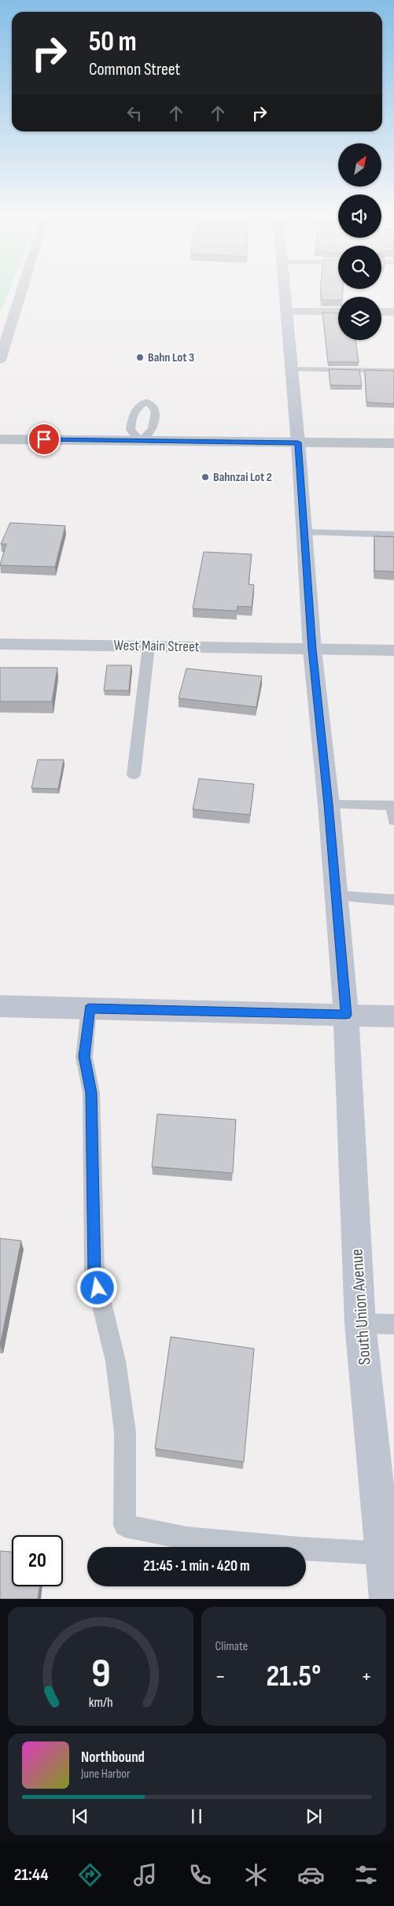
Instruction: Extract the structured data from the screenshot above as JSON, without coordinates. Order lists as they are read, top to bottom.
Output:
{
  "streets": {
    "street": ["West Main Street", "South Union Avenue"]
  },
  "crossings": [
    ["West Main Street", "South Union Avenue"]
  ],
  "places": ["Bahn Lot 3", "Bahnzai Lot 2"],
  "north": "top right",
  "page": {
    "turn": ["50 m", "Common Street"],
    "limit": "20",
    "trip": "21:45 · 1 min · 420 m",
    "tile": "Climate",
    "heat": ["−", "21.5°", "+"],
    "song": ["Northbound", "June Harbor"],
    "tabs": "21:44",
    "gauge": ["9", "km/h"]
  }
}
